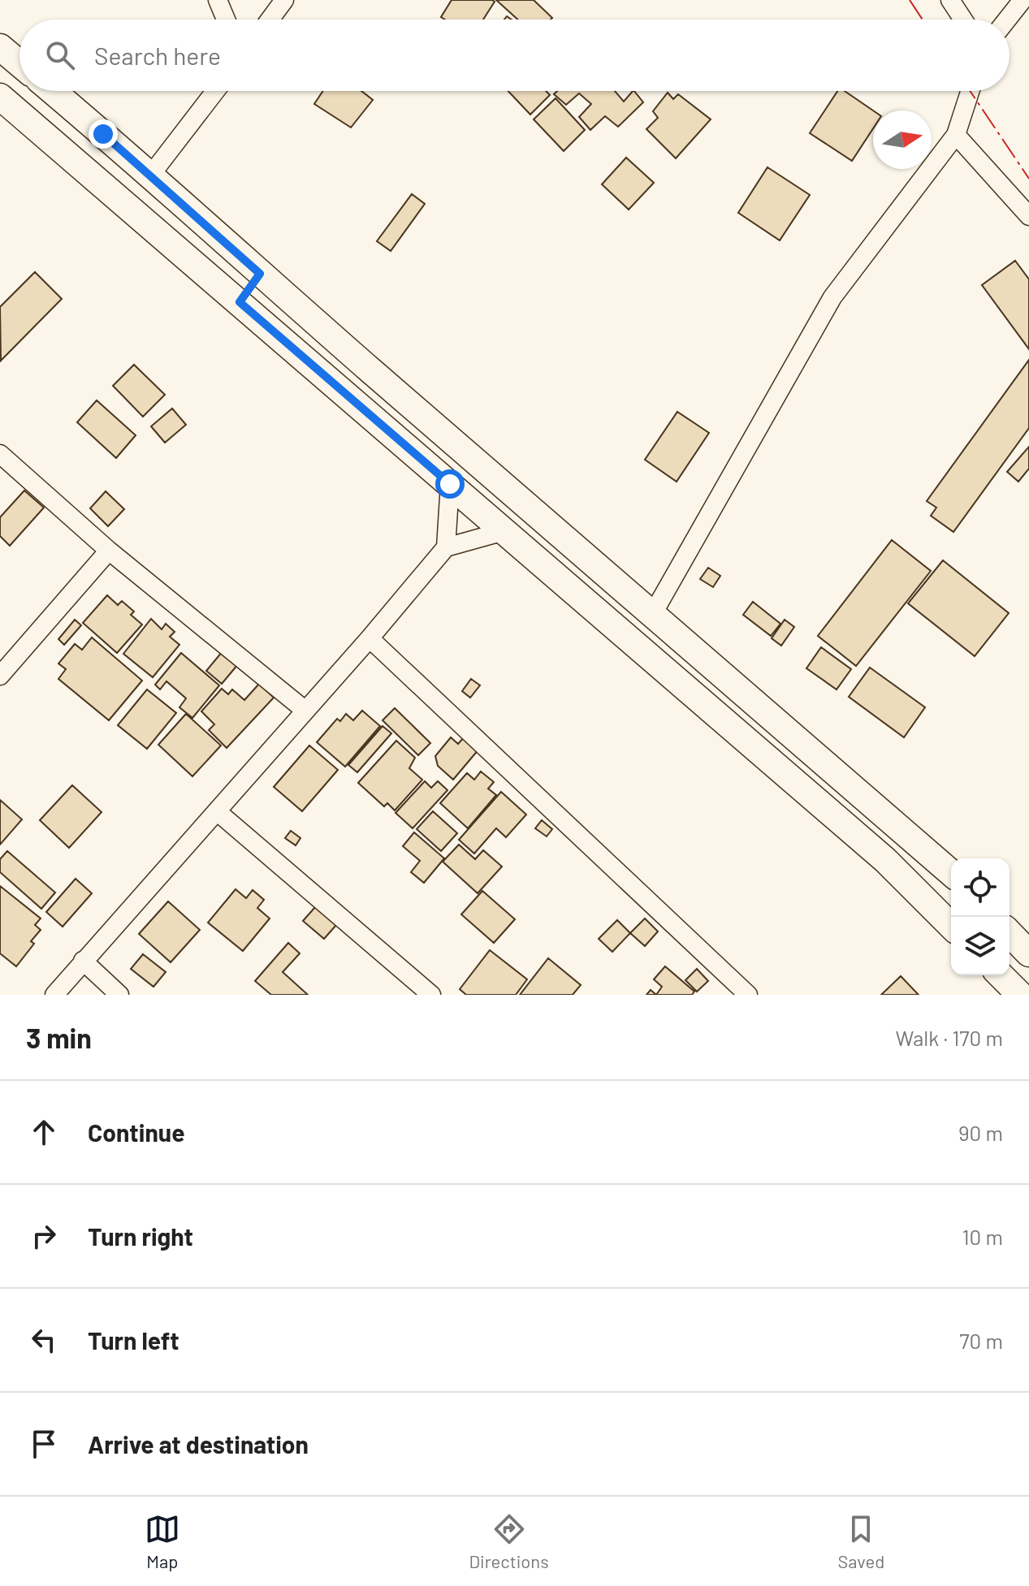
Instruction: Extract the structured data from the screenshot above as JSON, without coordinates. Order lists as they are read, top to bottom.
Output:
{
  "north": "right",
  "page": {
    "search": "Search here",
    "heading": ["3 min", "Walk · 170 m"],
    "list": [
      ["Continue", "90 m"],
      ["Turn right", "10 m"],
      ["Turn left", "70 m"],
      "Arrive at destination"
    ],
    "nav": ["Map", "Directions", "Saved"]
  }
}
